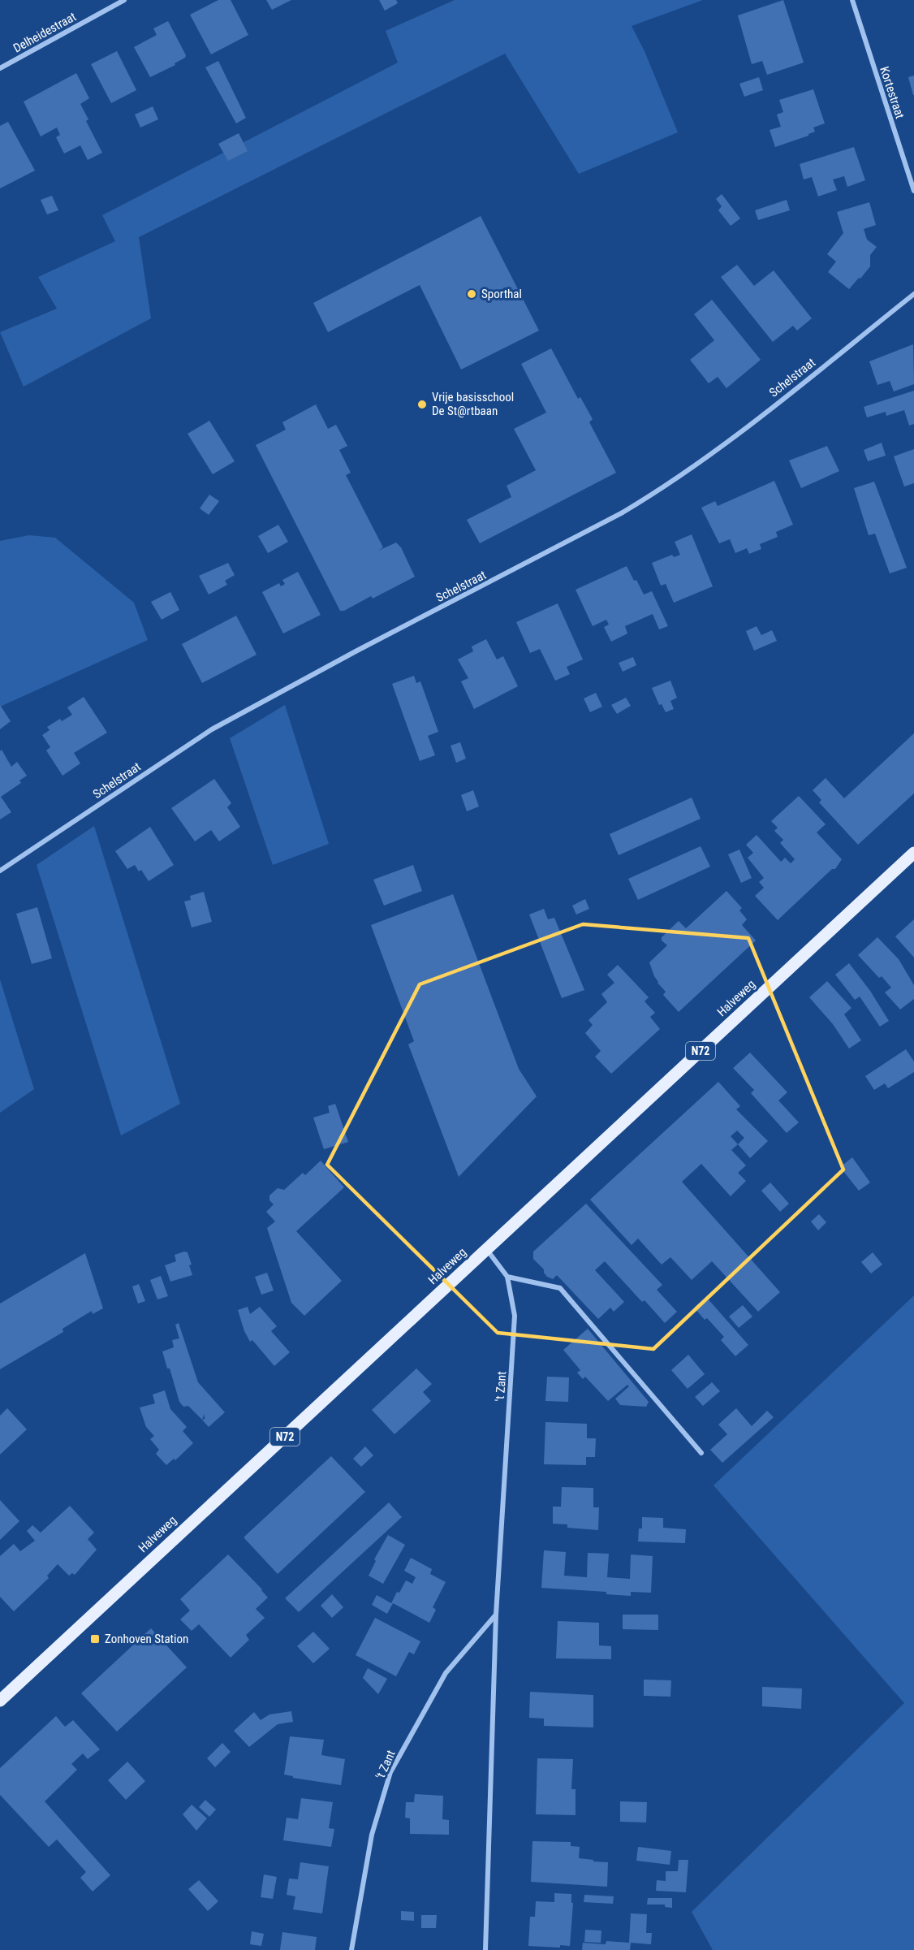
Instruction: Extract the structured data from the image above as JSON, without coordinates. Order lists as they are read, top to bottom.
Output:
{
  "streets": {
    "main road": ["Halveweg", "N72"],
    "street": [
      "Delheidestraat",
      "Kortestraat",
      "Schelstraat",
      "'t Zant"
    ]
  },
  "crossings": [
    ["Halveweg", "'t Zant"]
  ],
  "places": {
    "other": ["Sporthal", "Vrije basisschool De St@rtbaan"],
    "transit": ["Zonhoven Station"]
  }
}
